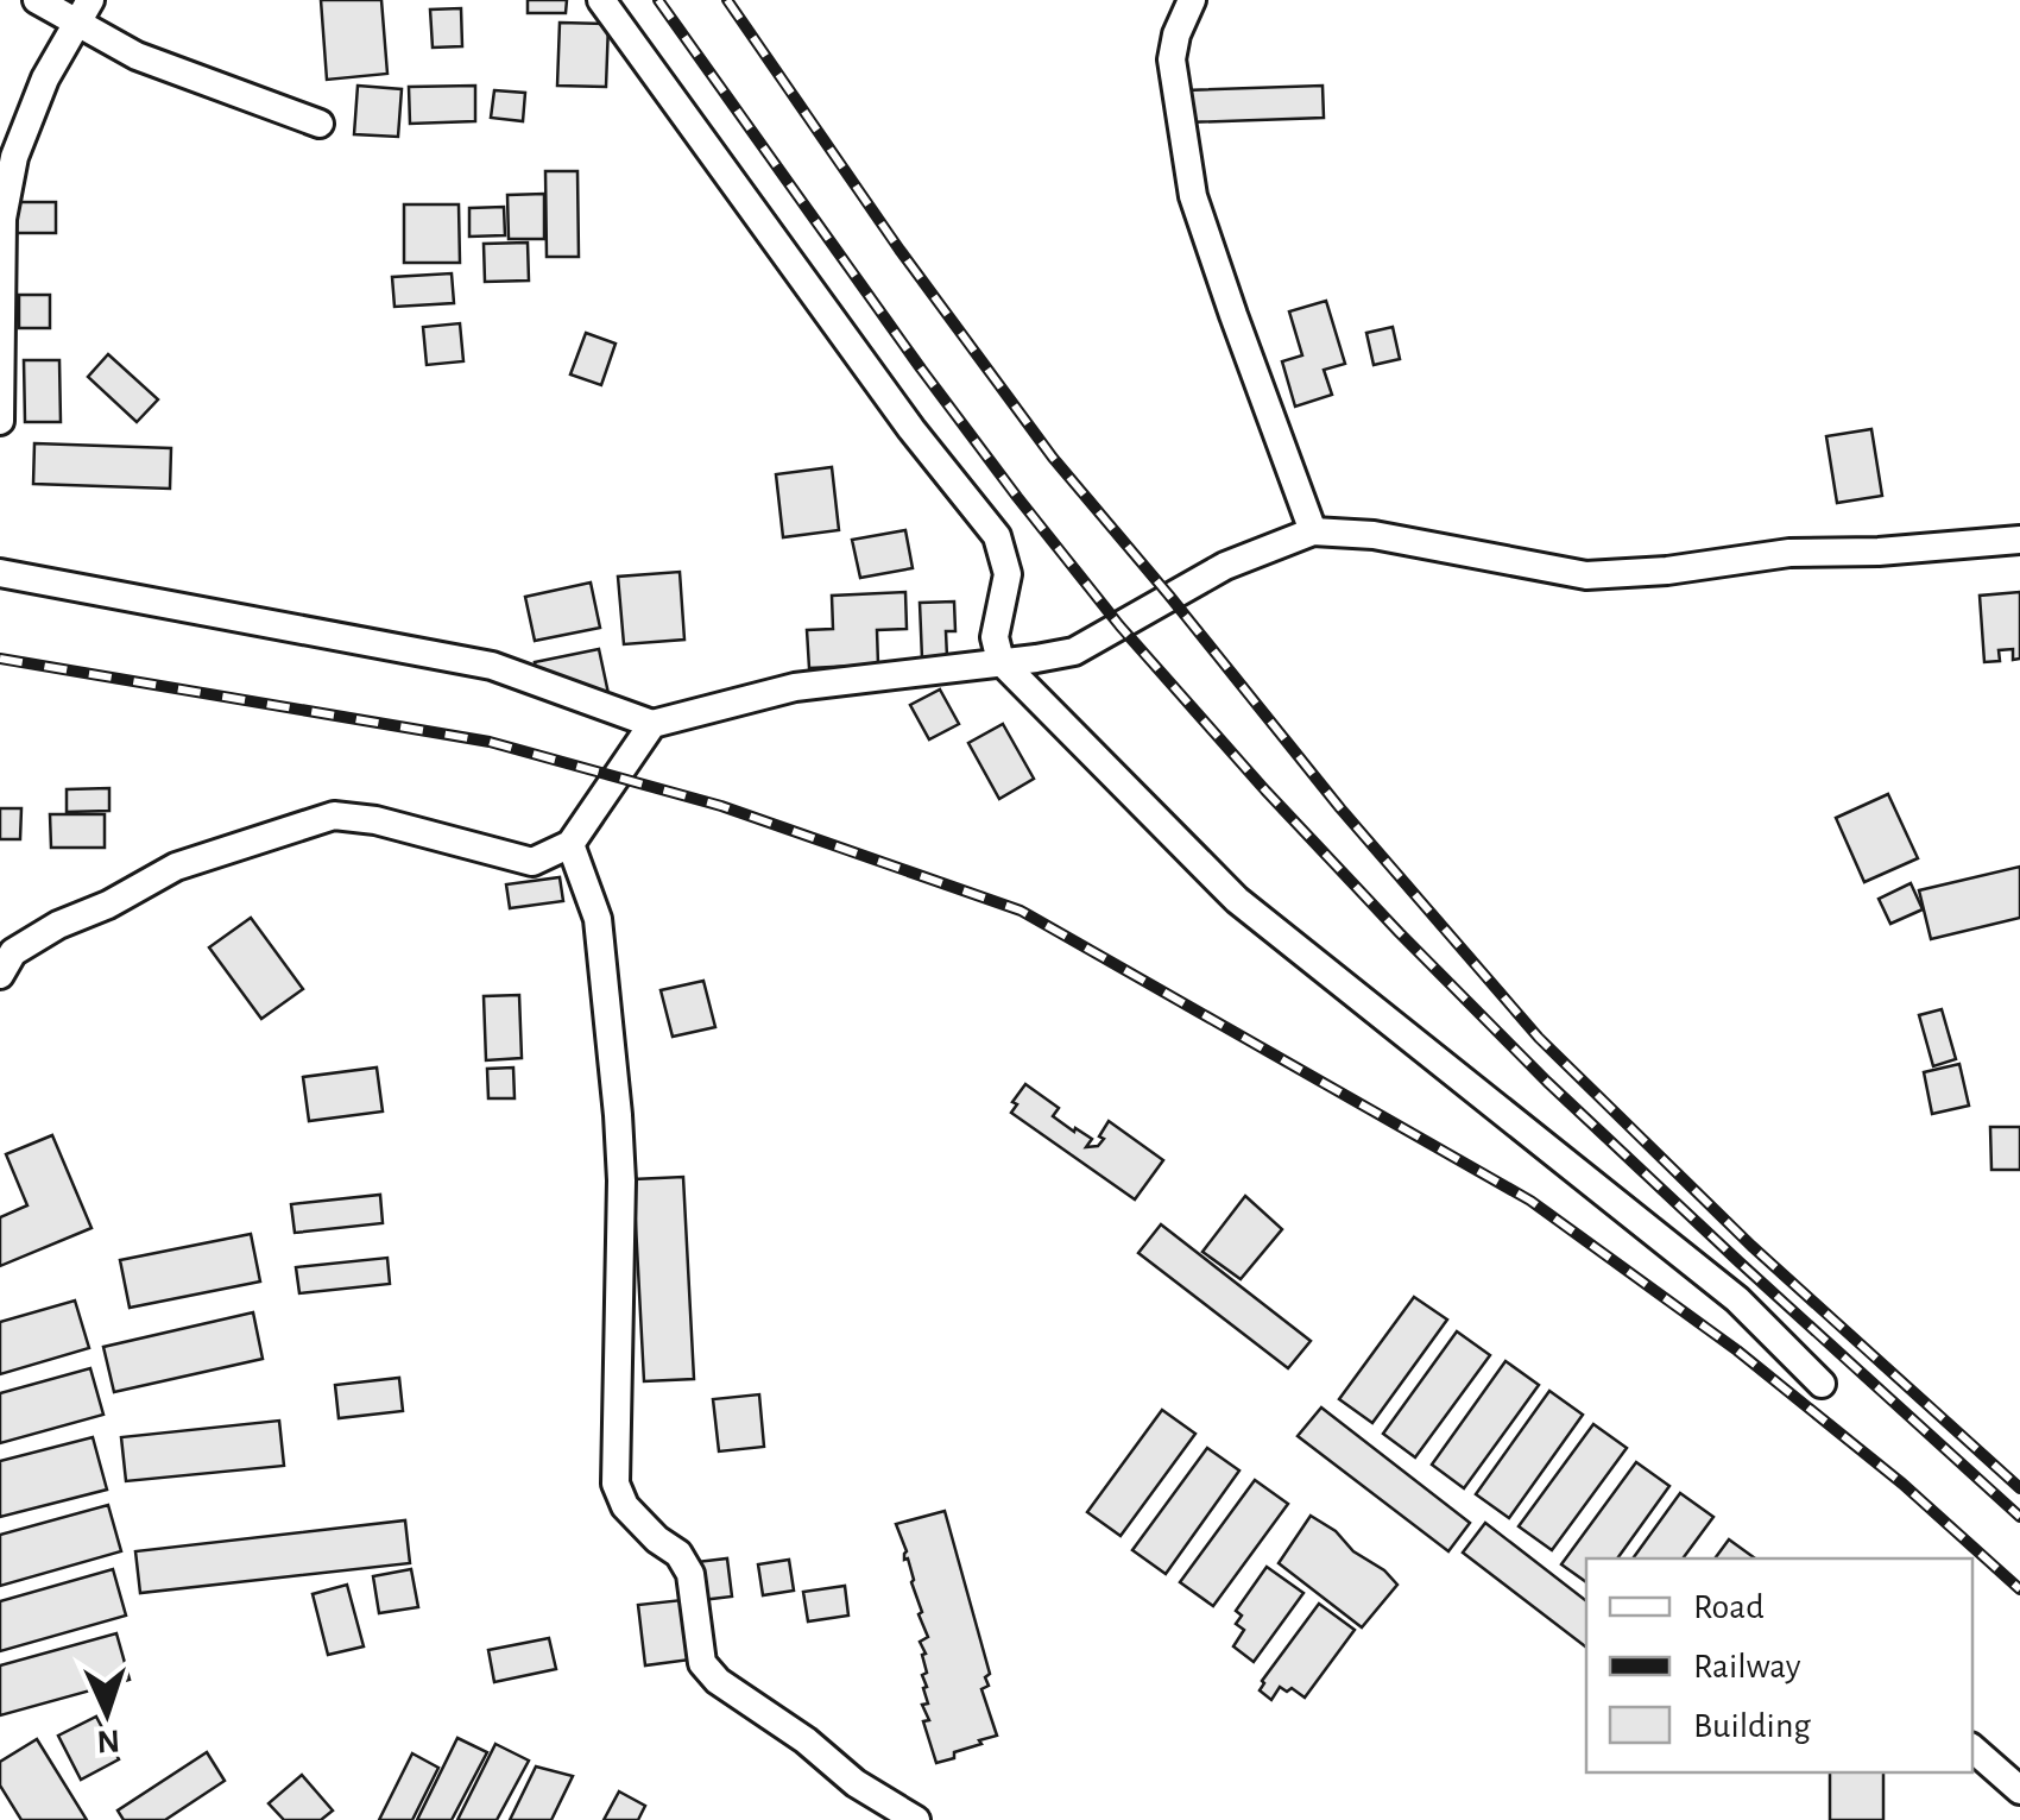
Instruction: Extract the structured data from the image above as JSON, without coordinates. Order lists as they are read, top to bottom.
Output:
{
  "legend": ["Road", "Railway", "Building"],
  "north": "bottom"
}
